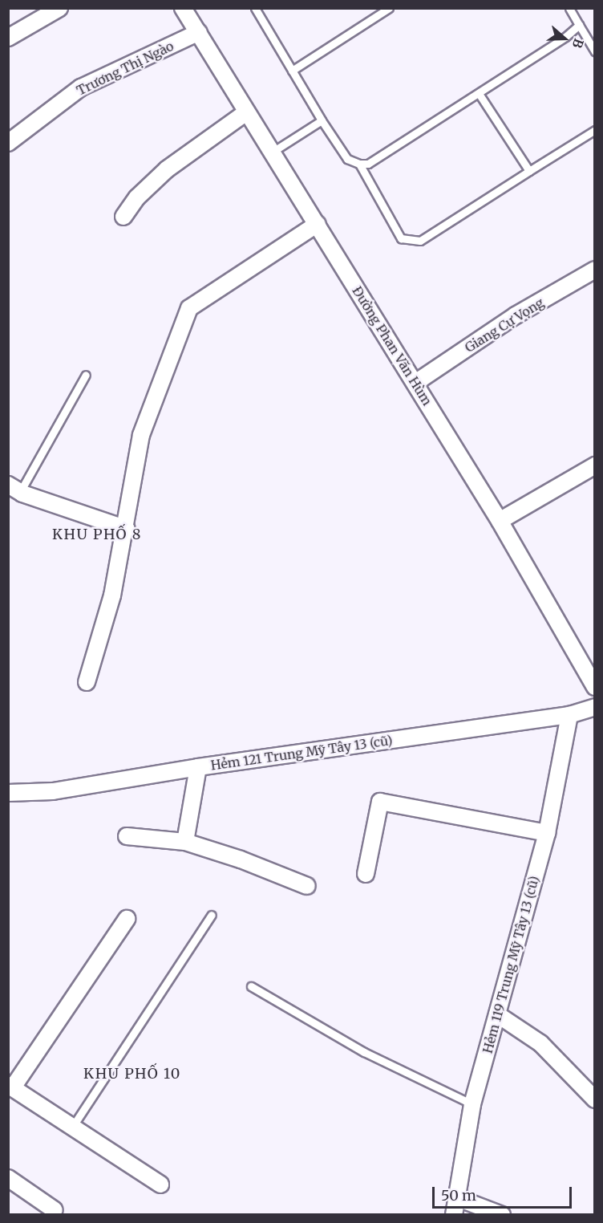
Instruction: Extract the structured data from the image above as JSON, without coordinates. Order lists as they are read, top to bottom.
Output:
{
  "streets": {
    "street": [
      "Trương Thị Ngào",
      "Giang Cự Vọng",
      "Đường Phan Văn Hùm",
      "Hẻm 121 Trung Mỹ Tây 13 (cũ)",
      "Hẻm 119 Trung Mỹ Tây 13 (cũ)"
    ]
  },
  "crossings": [
    ["Trương Thị Ngào", "Đường Phan Văn Hùm"],
    ["Giang Cự Vọng", "Đường Phan Văn Hùm"],
    ["Hẻm 121 Trung Mỹ Tây 13 (cũ)", "Hẻm 119 Trung Mỹ Tây 13 (cũ)"]
  ],
  "districts": ["KHU PHỐ 8", "KHU PHỐ 10"],
  "scale_bar": "50 m",
  "north": "right"
}
